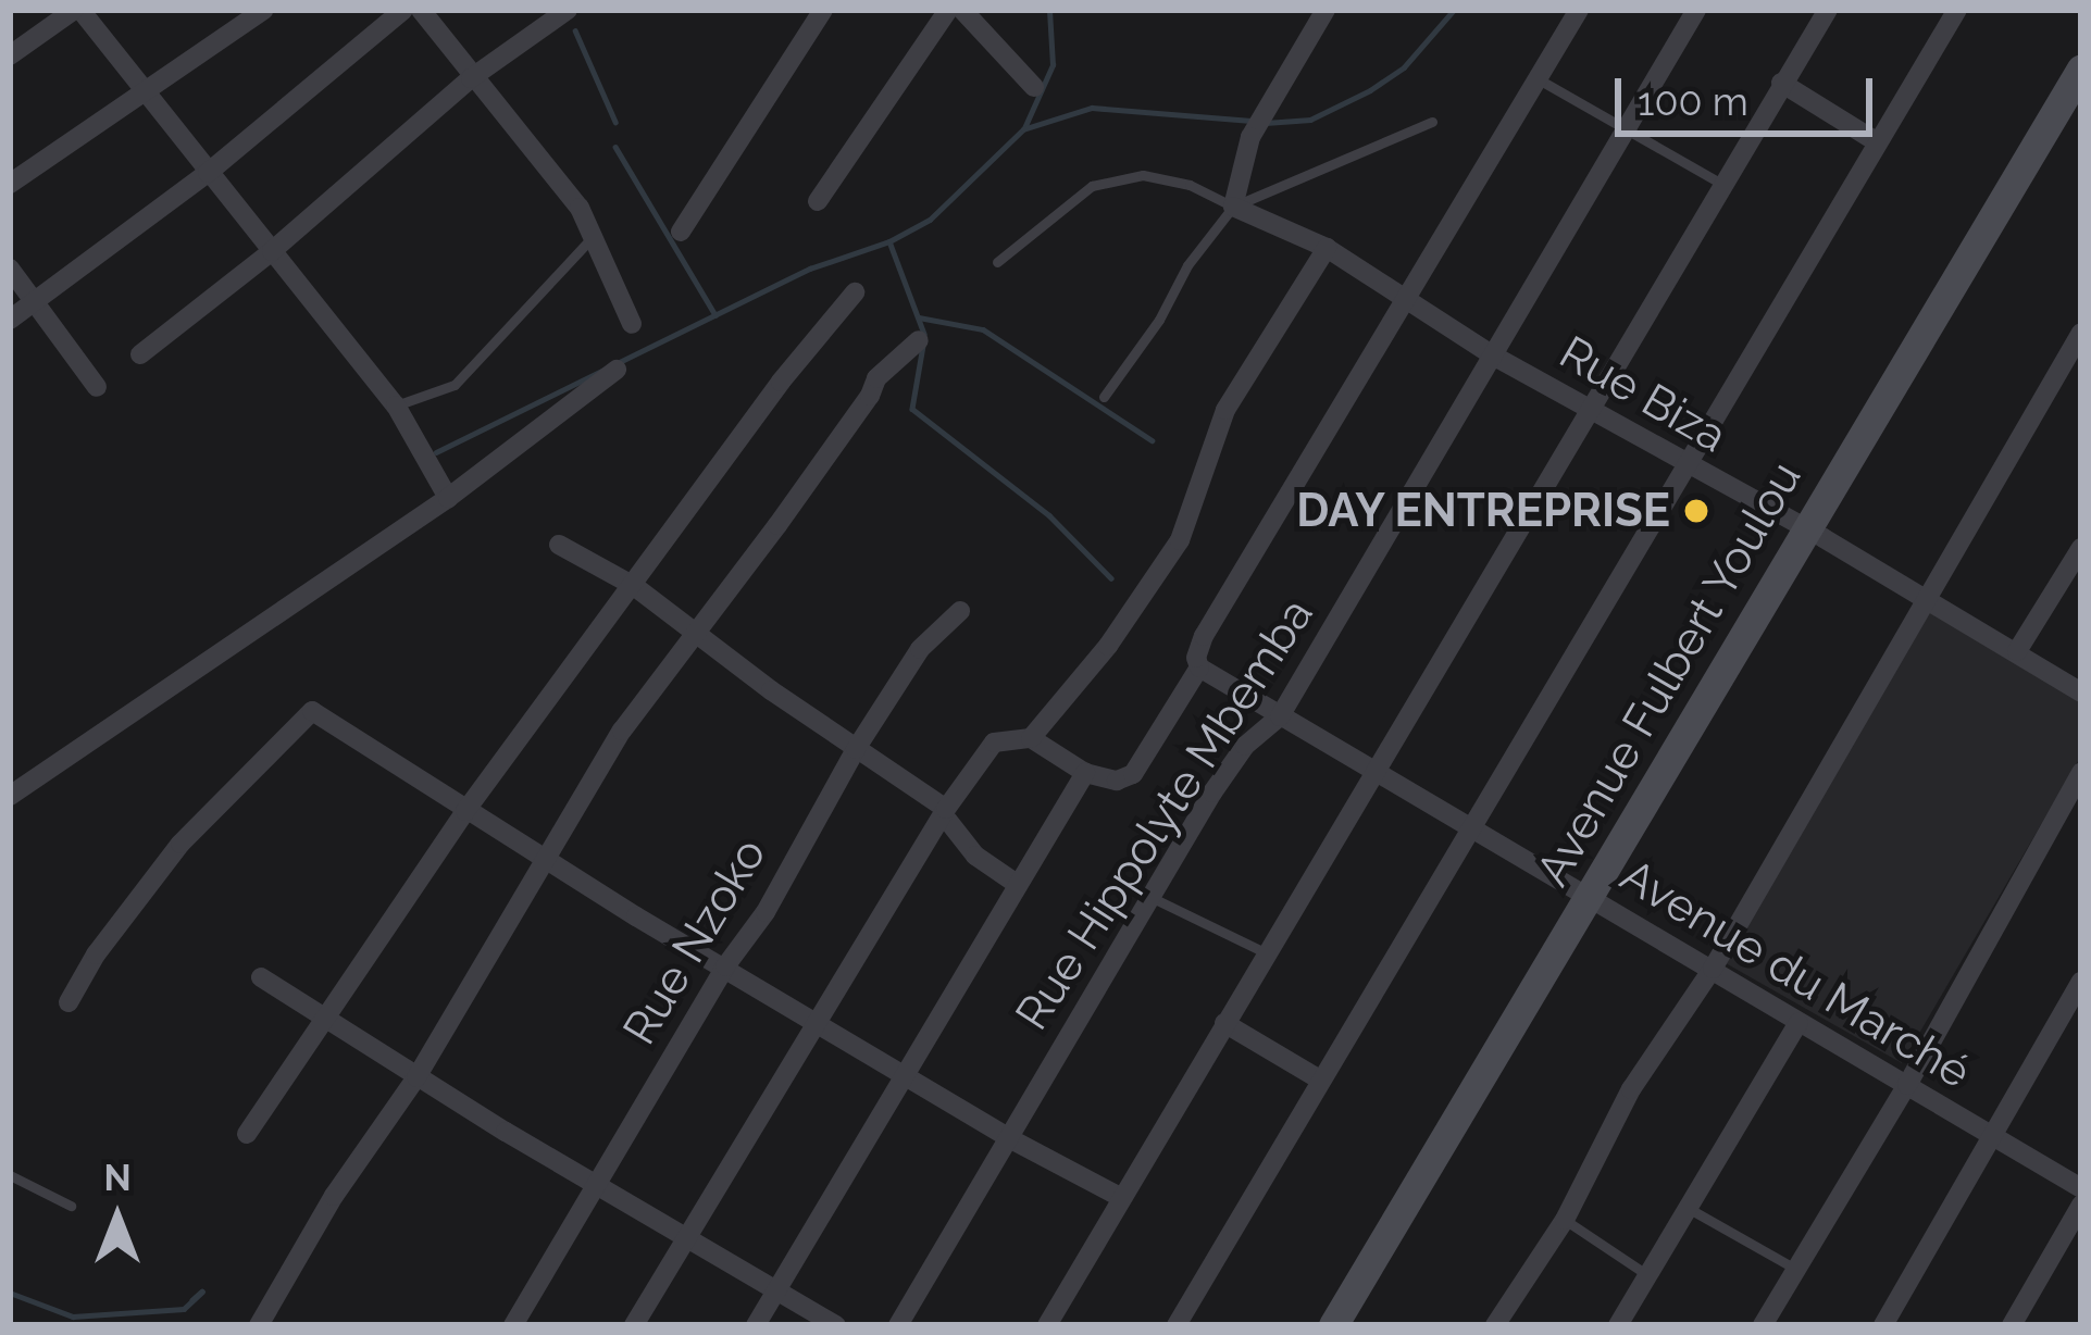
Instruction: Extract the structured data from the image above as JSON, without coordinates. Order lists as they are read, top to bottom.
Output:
{
  "streets": {
    "main road": ["Avenue Fulbert Youlou"],
    "street": [
      "Rue Biza",
      "Rue Hippolyte Mbemba",
      "Rue Nzoko",
      "Avenue du Marché"
    ]
  },
  "crossings": [
    ["Rue Biza", "Avenue Fulbert Youlou"],
    ["Rue Biza", "Rue Hippolyte Mbemba"],
    ["Avenue Fulbert Youlou", "Avenue du Marché"],
    ["Rue Hippolyte Mbemba", "Avenue du Marché"]
  ],
  "places": ["DAY ENTREPRISE"],
  "scale_bar": "100 m",
  "north": "top"
}
